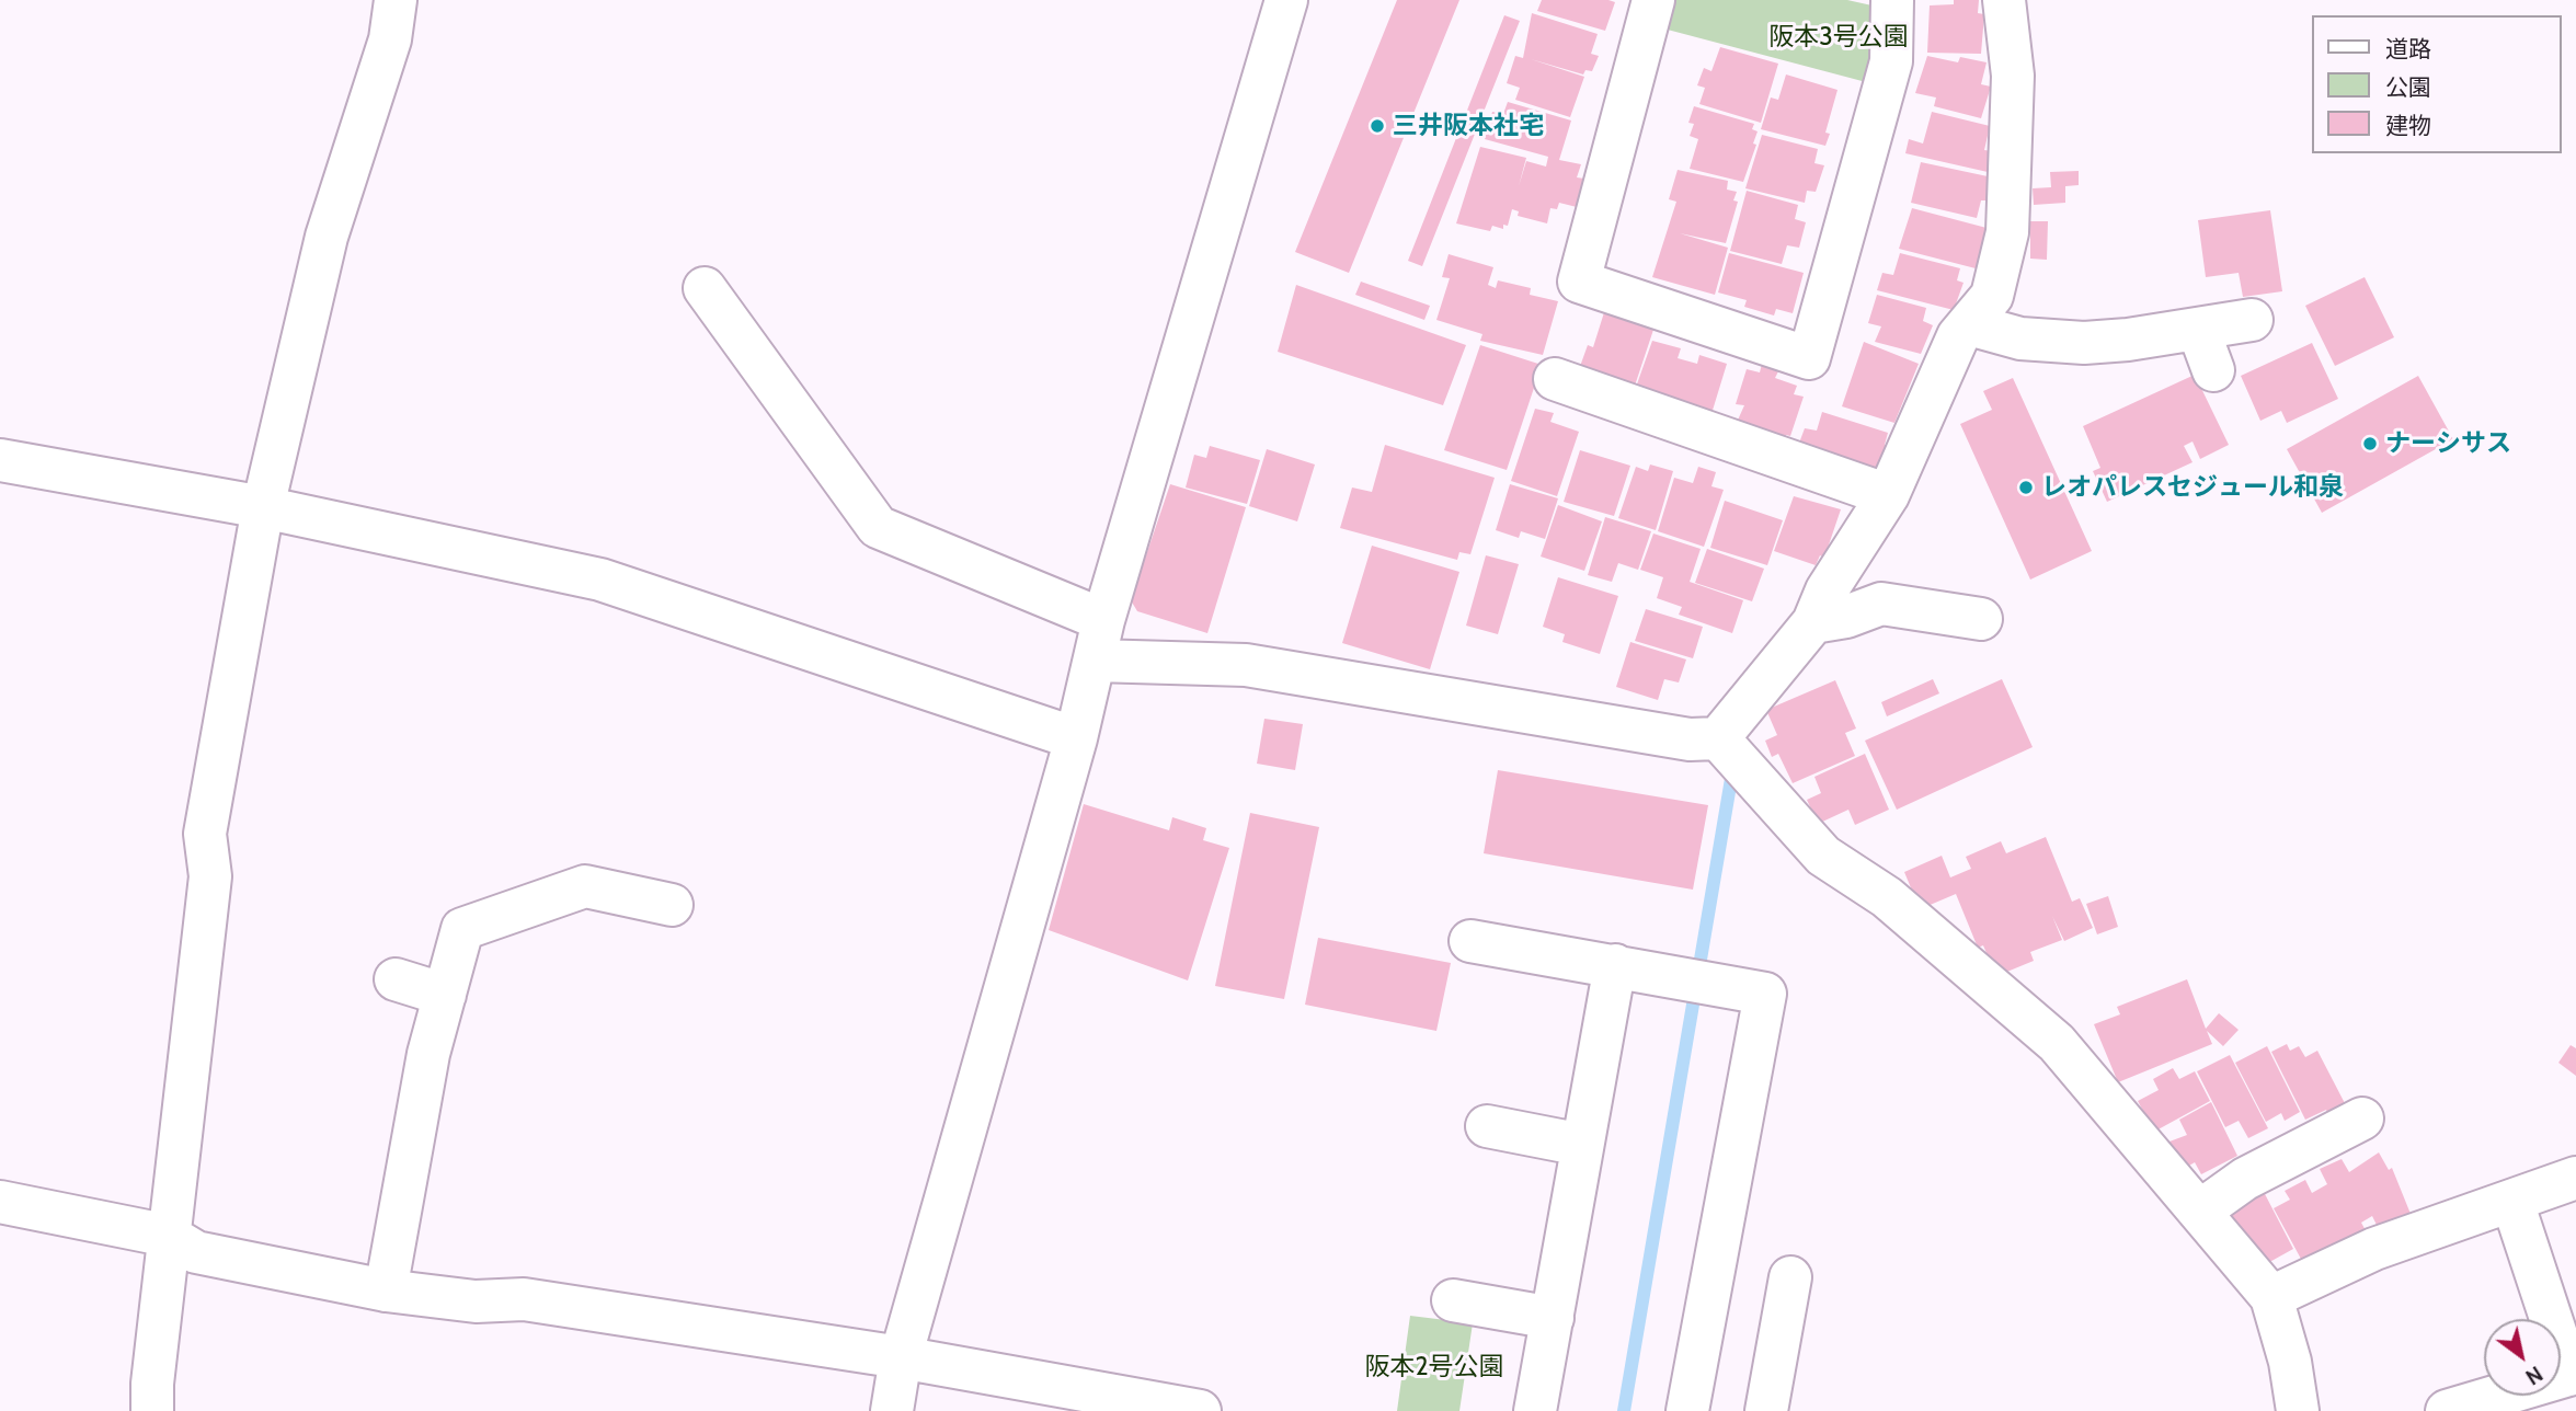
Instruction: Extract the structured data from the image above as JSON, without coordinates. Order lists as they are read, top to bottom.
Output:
{
  "parks": ["阪本3号公園", "阪本2号公園"],
  "places": ["三井阪本社宅", "ナーシサス", "レオパレスセジュール和泉"],
  "legend": ["道路", "公園", "建物"],
  "north": "bottom right"
}
